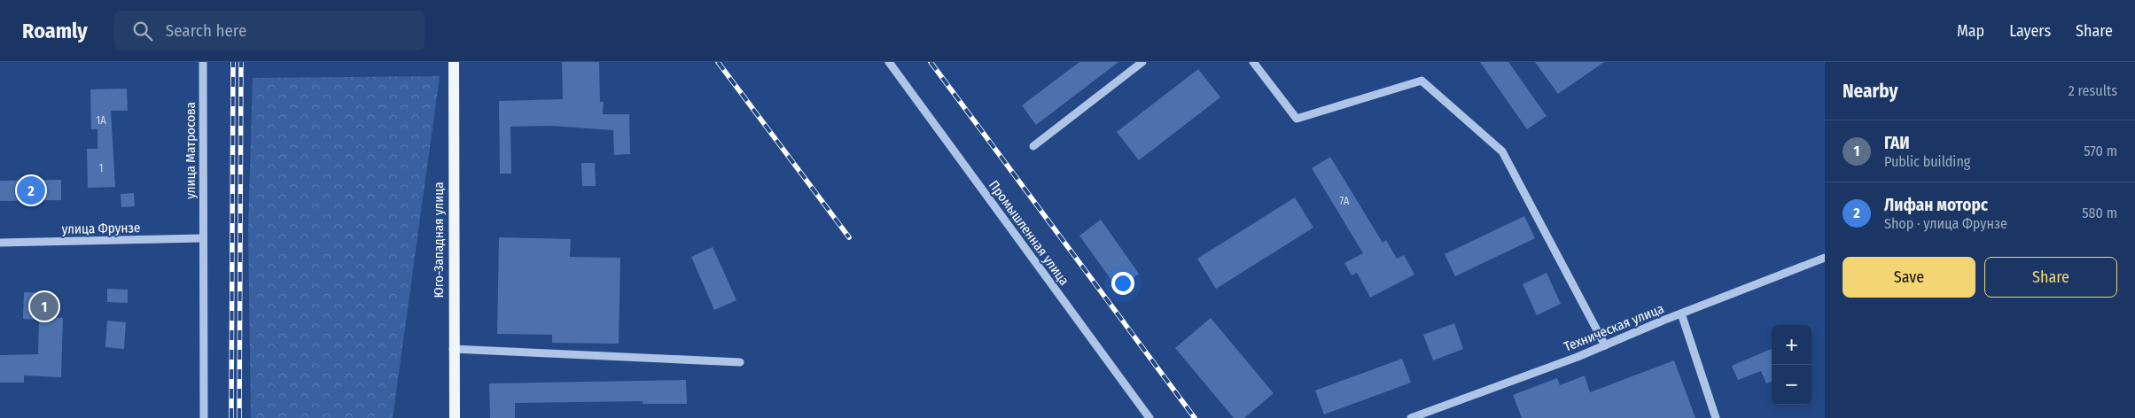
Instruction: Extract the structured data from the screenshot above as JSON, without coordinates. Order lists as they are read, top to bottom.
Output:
{
  "streets": {
    "main road": ["Юго-Западная улица"],
    "street": [
      "улица Матросова",
      "улица Фрунзе",
      "Промышленная улица",
      "Техническая улица"
    ]
  },
  "crossings": [
    ["улица Матросова", "улица Фрунзе"]
  ],
  "house_numbers": ["1А", "1", "7А"],
  "page": {
    "header": "Roamly",
    "search": "Search here",
    "nav": ["Map", "Layers", "Share"],
    "heading": ["Nearby", "2 results"],
    "list": [
      {
        "mark": "1",
        "name": "ГАИ",
        "note": "Public building",
        "value": "570 m"
      },
      {
        "mark": "2",
        "name": "Лифан моторс",
        "note": "Shop · улица Фрунзе",
        "value": "580 m"
      }
    ],
    "pins": ["2", "1"],
    "buttons": ["Save", "Share"],
    "map_buttons": ["+", "−"]
  }
}
